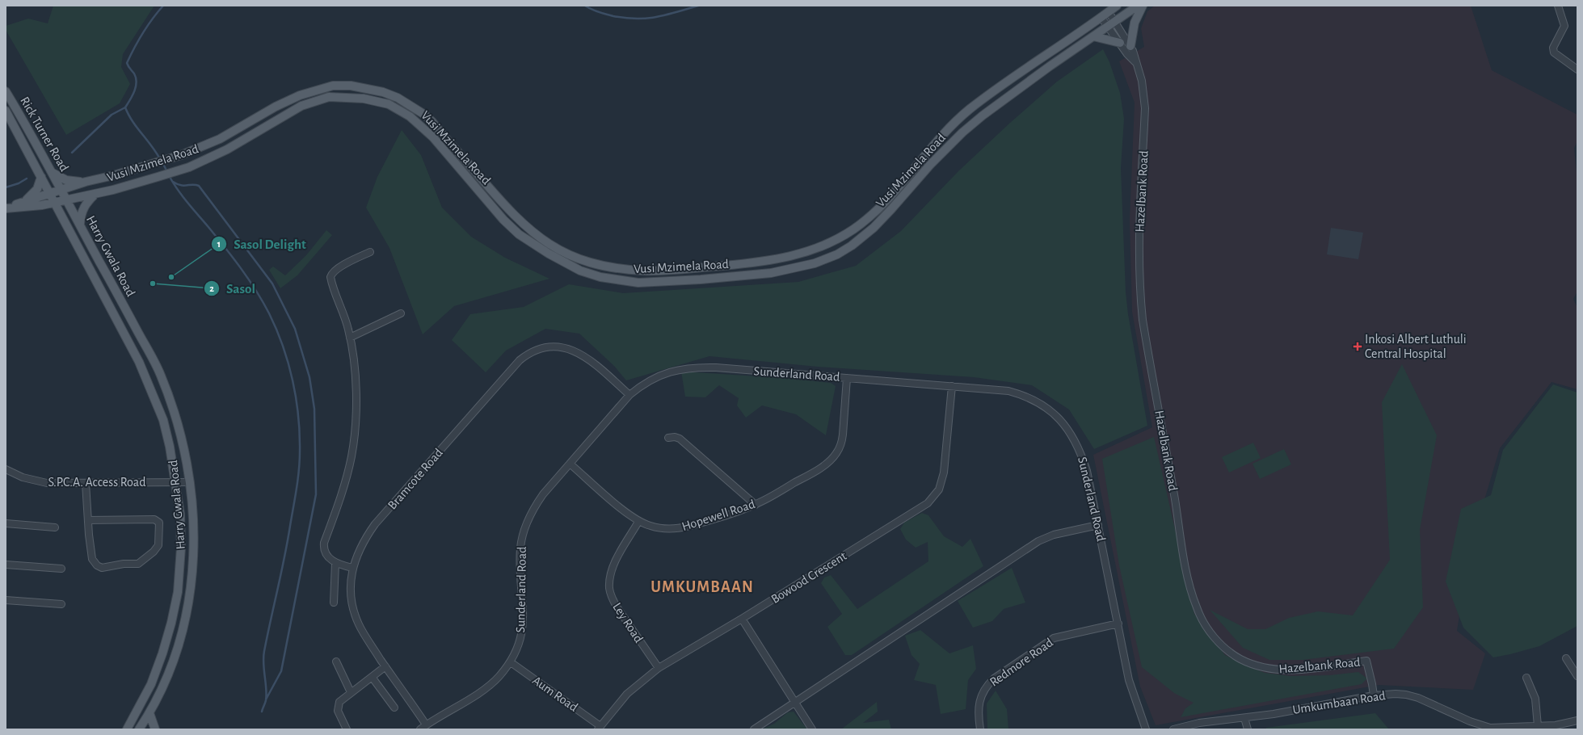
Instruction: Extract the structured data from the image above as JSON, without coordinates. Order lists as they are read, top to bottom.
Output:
{
  "streets": {
    "main road": ["Rick Turner Road", "Vusi Mzimela Road", "Harry Gwala Road"],
    "street": [
      "Hazelbank Road",
      "Sunderland Road",
      "Bramcote Road",
      "S.P.C.A. Access Road",
      "Hopewell Road",
      "Bowood Crescent",
      "Ley Road",
      "Redmore Road",
      "Aum Road",
      "Umkumbaan Road"
    ]
  },
  "crossings": [
    ["Rick Turner Road", "Vusi Mzimela Road"],
    ["Rick Turner Road", "Harry Gwala Road"],
    ["Vusi Mzimela Road", "Hazelbank Road"],
    ["Vusi Mzimela Road", "Harry Gwala Road"],
    ["Hazelbank Road", "Umkumbaan Road"],
    ["Harry Gwala Road", "S.P.C.A. Access Road"],
    ["Sunderland Road", "Bramcote Road"],
    ["Sunderland Road", "Hopewell Road"],
    ["Sunderland Road", "Bowood Crescent"],
    ["Sunderland Road", "Redmore Road"],
    ["Sunderland Road", "Aum Road"],
    ["Hopewell Road", "Ley Road"],
    ["Bowood Crescent", "Ley Road"],
    ["Bowood Crescent", "Aum Road"]
  ],
  "districts": ["UMKUMBAAN"],
  "places": {
    "other": ["Sasol Delight", "Sasol"],
    "health": ["Inkosi Albert Luthuli Central Hospital"]
  }
}
